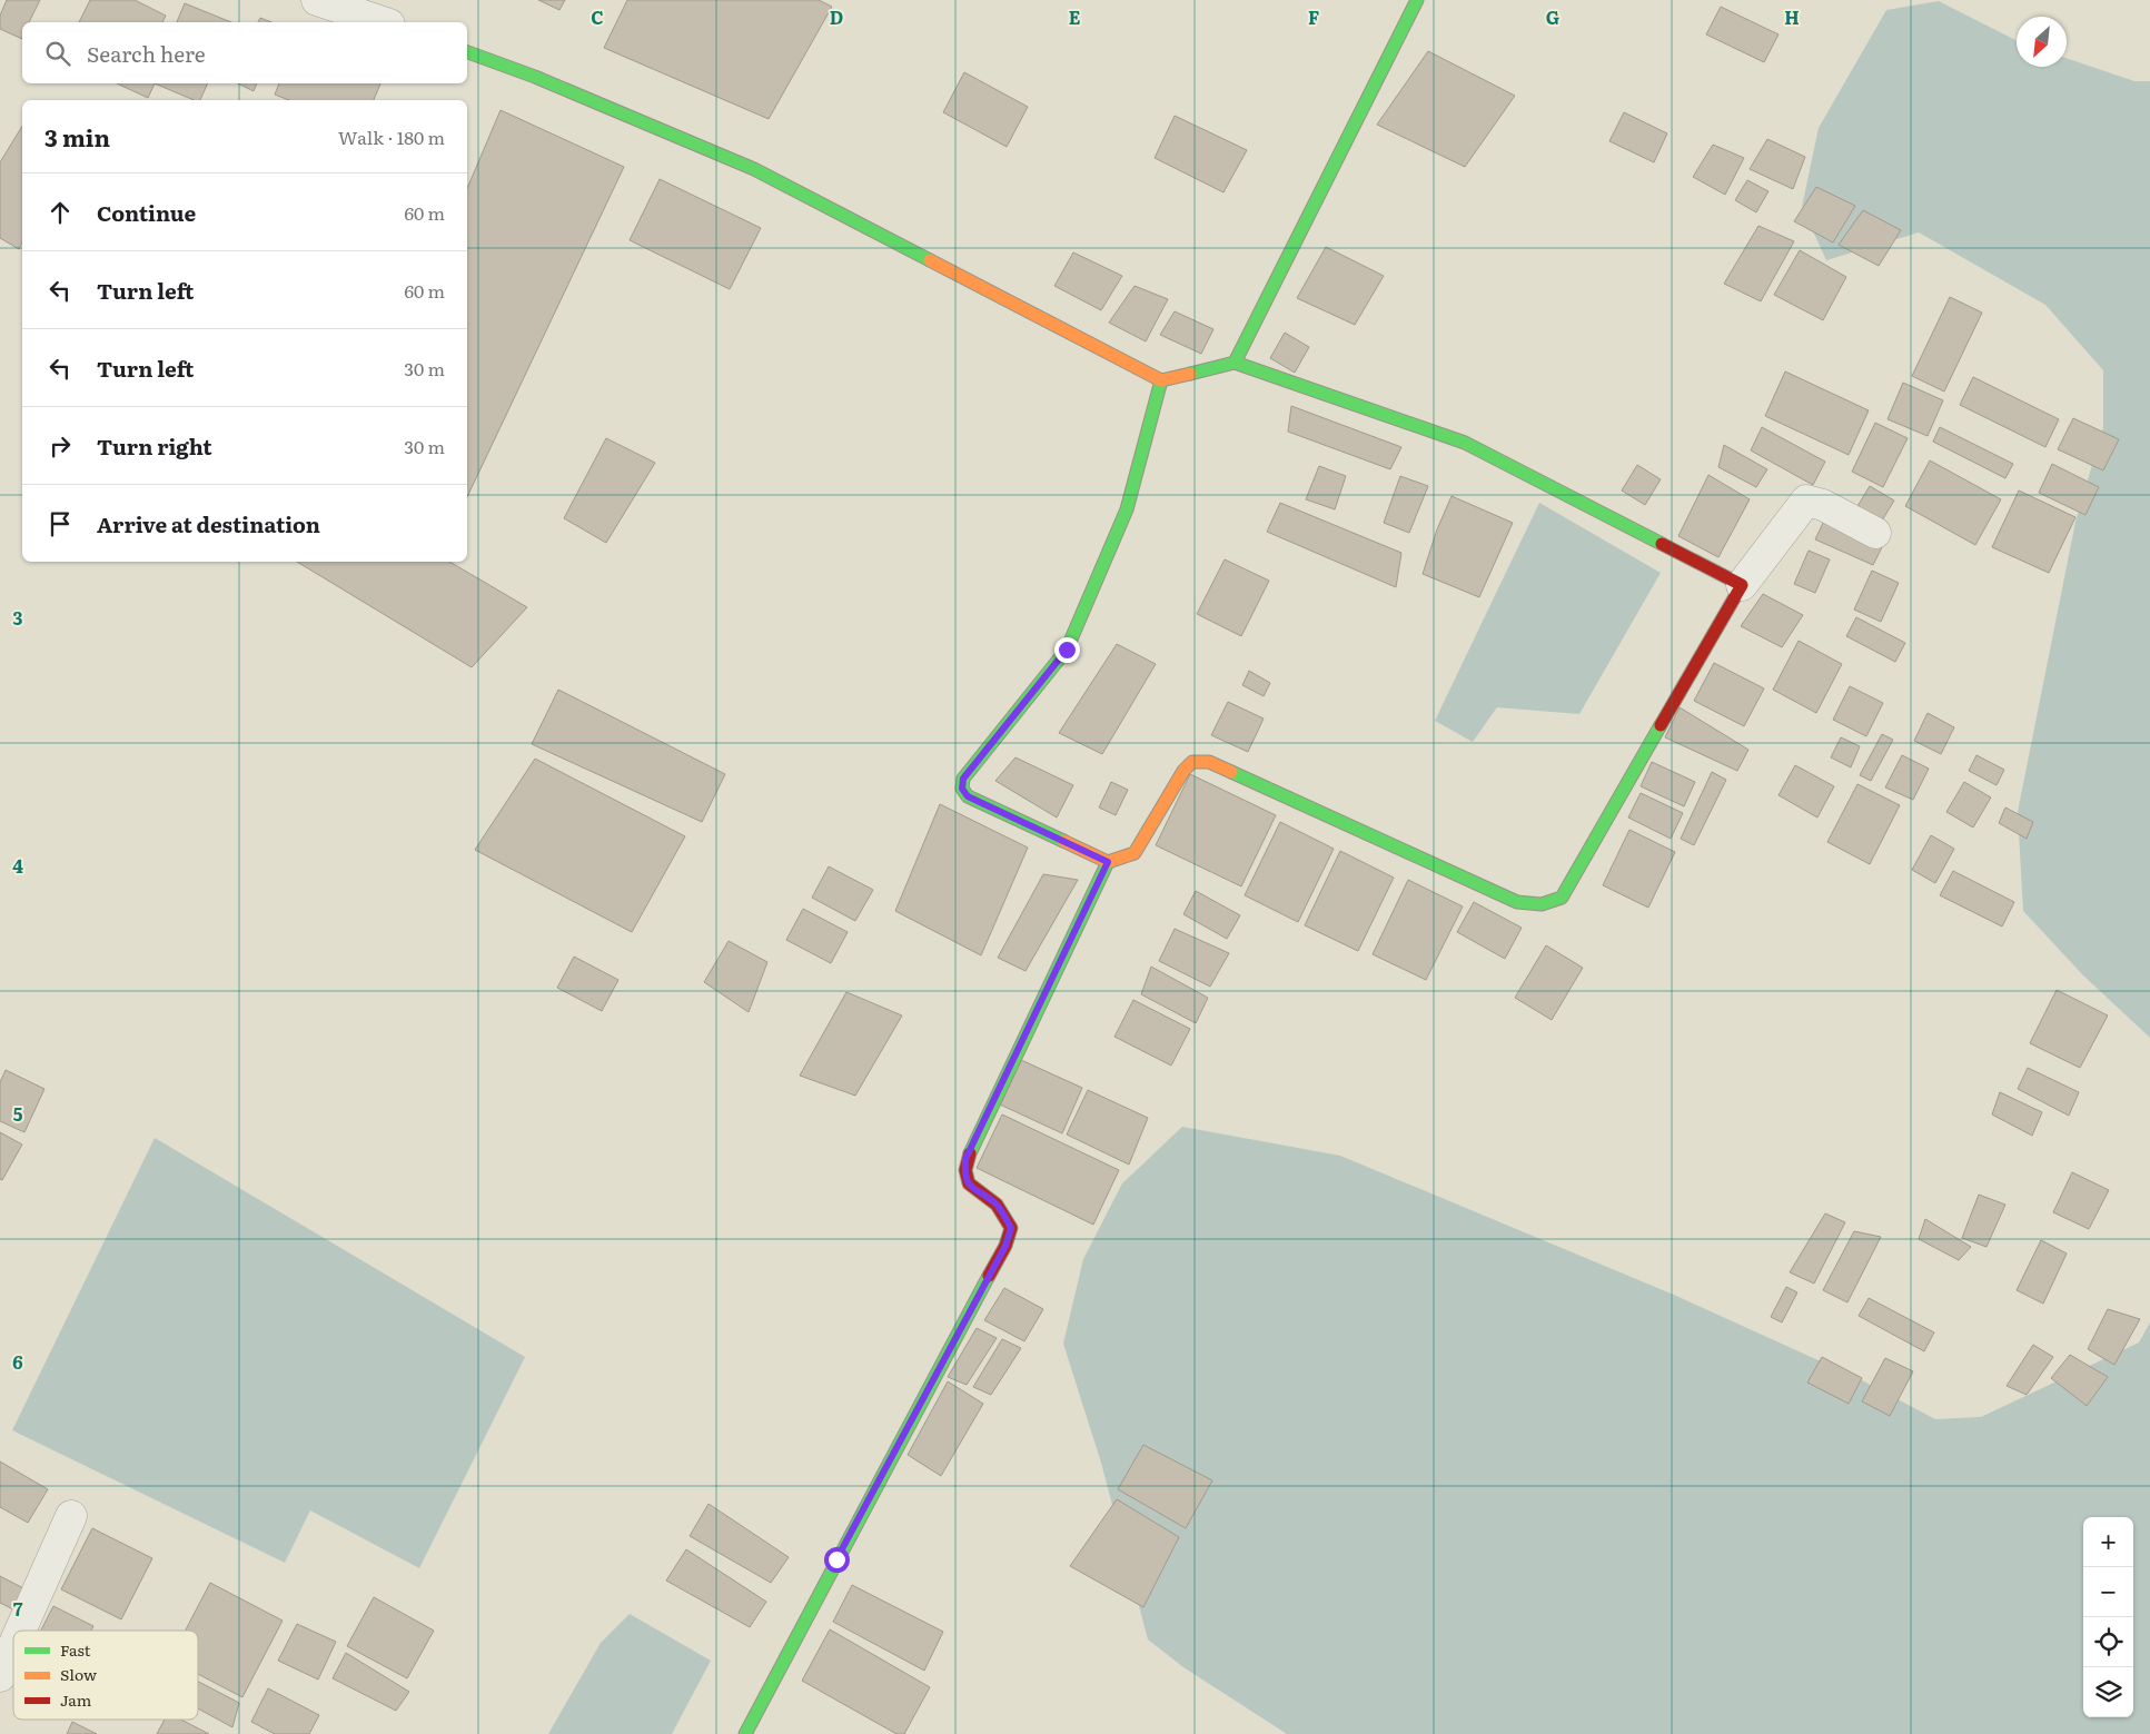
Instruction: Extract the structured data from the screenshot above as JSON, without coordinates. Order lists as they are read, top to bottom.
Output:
{
  "legend": ["Fast", "Slow", "Jam"],
  "north": "bottom left",
  "page": {
    "search": "Search here",
    "heading": ["3 min", "Walk · 180 m"],
    "list": [
      ["Continue", "60 m"],
      ["Turn left", "60 m"],
      ["Turn left", "30 m"],
      ["Turn right", "30 m"],
      "Arrive at destination"
    ],
    "map_buttons": ["+", "−"]
  },
  "grid": {
    "columns": [
      "C",
      "D",
      "E",
      "F",
      "G",
      "H"
    ],
    "rows": [
      "3",
      "4",
      "5",
      "6",
      "7"
    ]
  }
}
